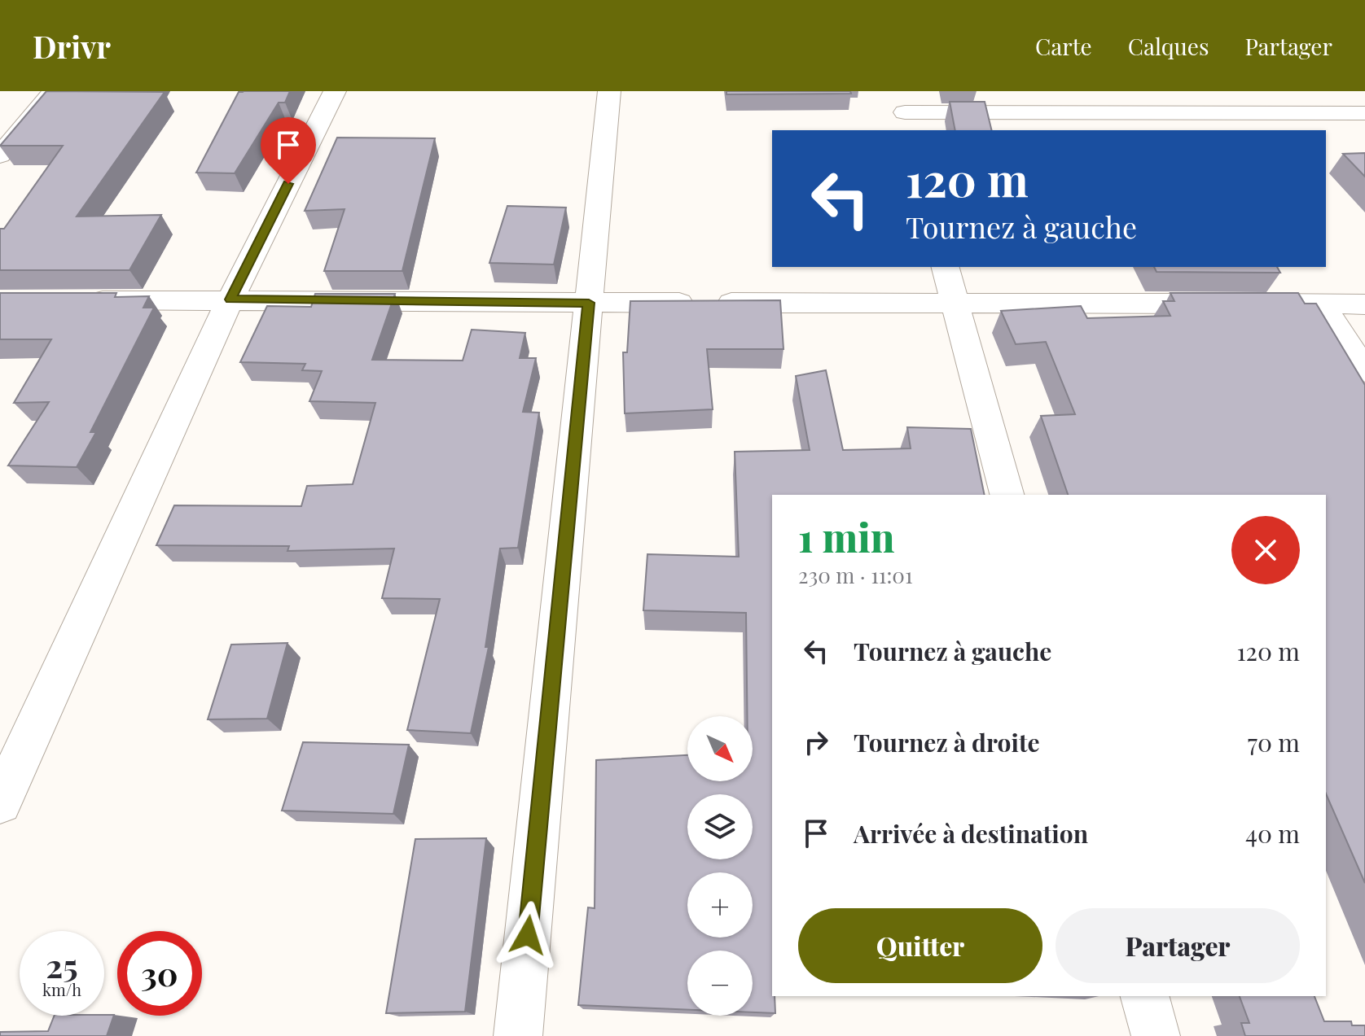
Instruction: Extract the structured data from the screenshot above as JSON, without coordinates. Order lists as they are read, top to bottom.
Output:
{
  "north": "bottom right",
  "page": {
    "header": "Drivr",
    "nav": ["Carte", "Calques", "Partager"],
    "turn": ["120 m", "Tournez à gauche"],
    "heading": ["1 min", "230 m · 11:01"],
    "list": [
      {
        "name": "Tournez à gauche",
        "value": "120 m"
      },
      {
        "name": "Tournez à droite",
        "value": "70 m"
      },
      {
        "name": "Arrivée à destination",
        "value": "40 m"
      }
    ],
    "map_buttons": ["+", "−"],
    "buttons": ["Quitter", "Partager"],
    "speed": "25 km/h",
    "limit": "30"
  }
}
